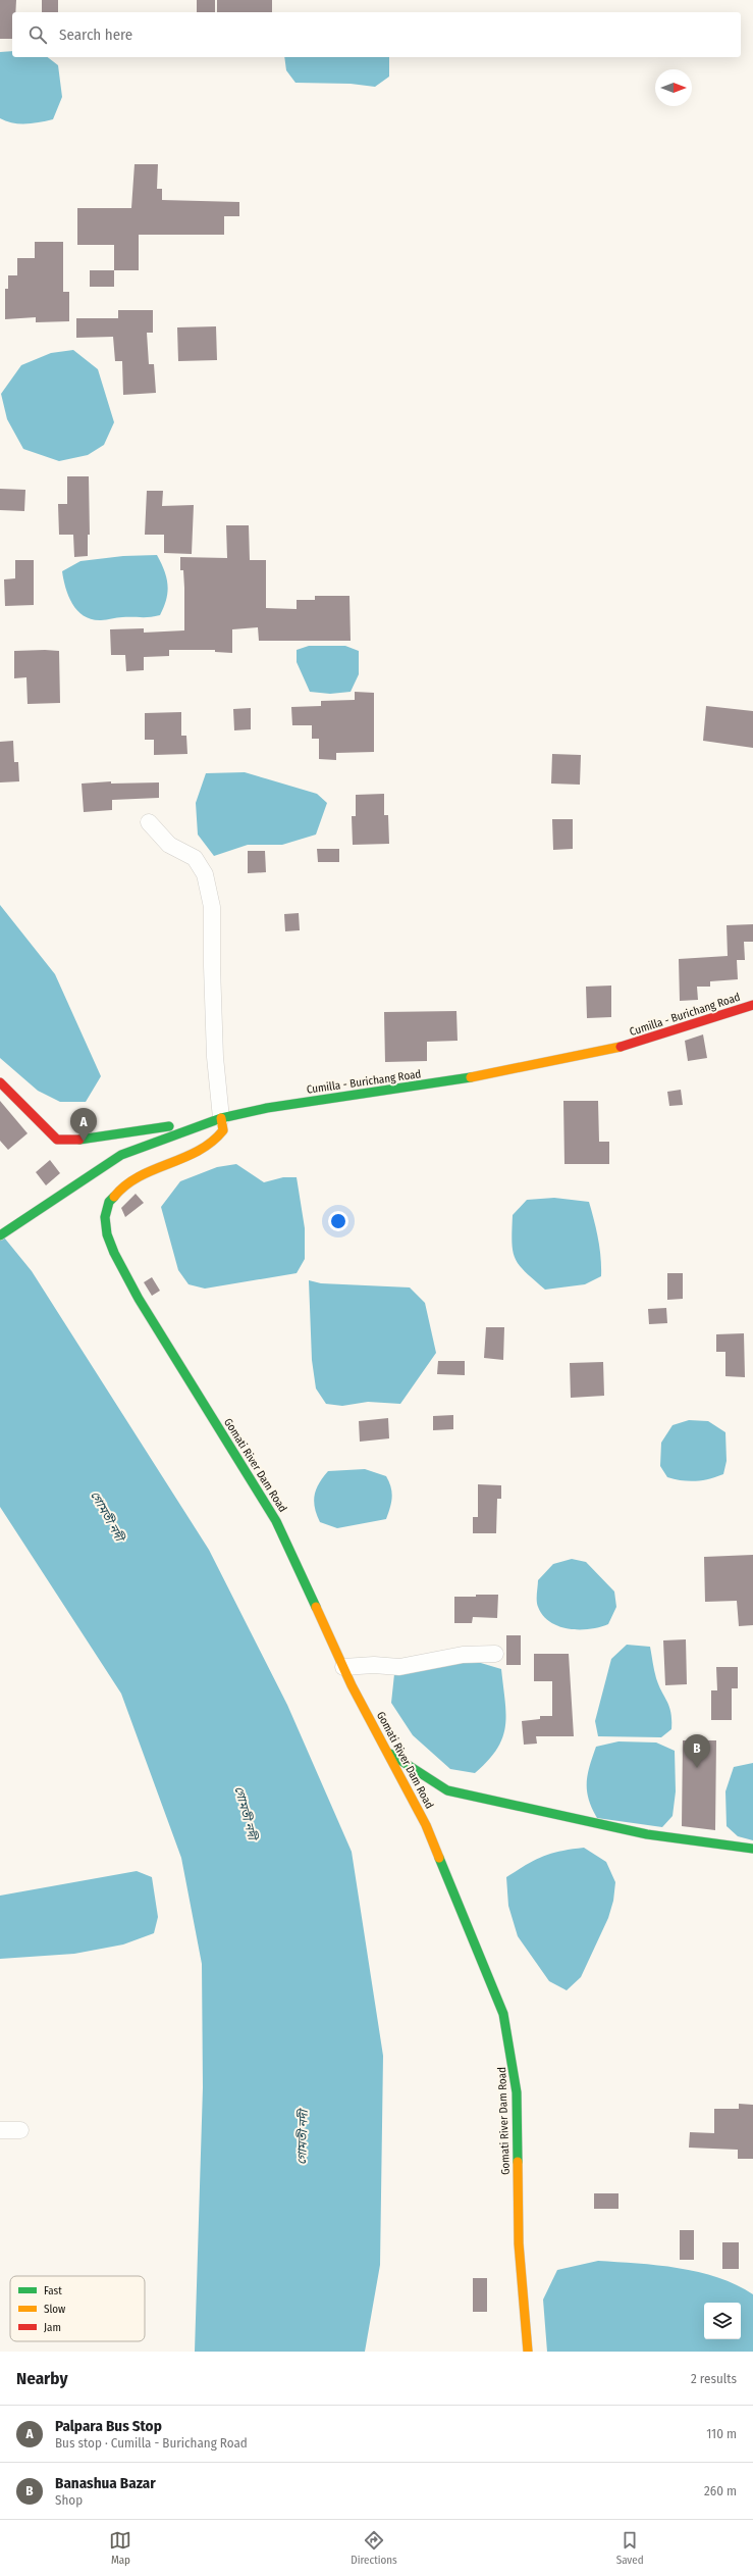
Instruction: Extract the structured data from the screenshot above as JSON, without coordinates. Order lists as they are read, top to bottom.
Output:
{
  "streets": {
    "main road": ["Cumilla - Burichang Road", "Gomati River Dam Road"]
  },
  "crossings": [
    ["Cumilla - Burichang Road", "Gomati River Dam Road"]
  ],
  "water": ["গোমতী নদী"],
  "legend": ["Fast", "Slow", "Jam"],
  "north": "right",
  "page": {
    "search": "Search here",
    "pins": ["A", "B"],
    "heading": ["Nearby", "2 results"],
    "list": [
      {
        "mark": "A",
        "name": "Palpara Bus Stop",
        "note": "Bus stop · Cumilla - Burichang Road",
        "value": "110 m"
      },
      {
        "mark": "B",
        "name": "Banashua Bazar",
        "note": "Shop",
        "value": "260 m"
      }
    ],
    "nav": ["Map", "Directions", "Saved"]
  }
}
